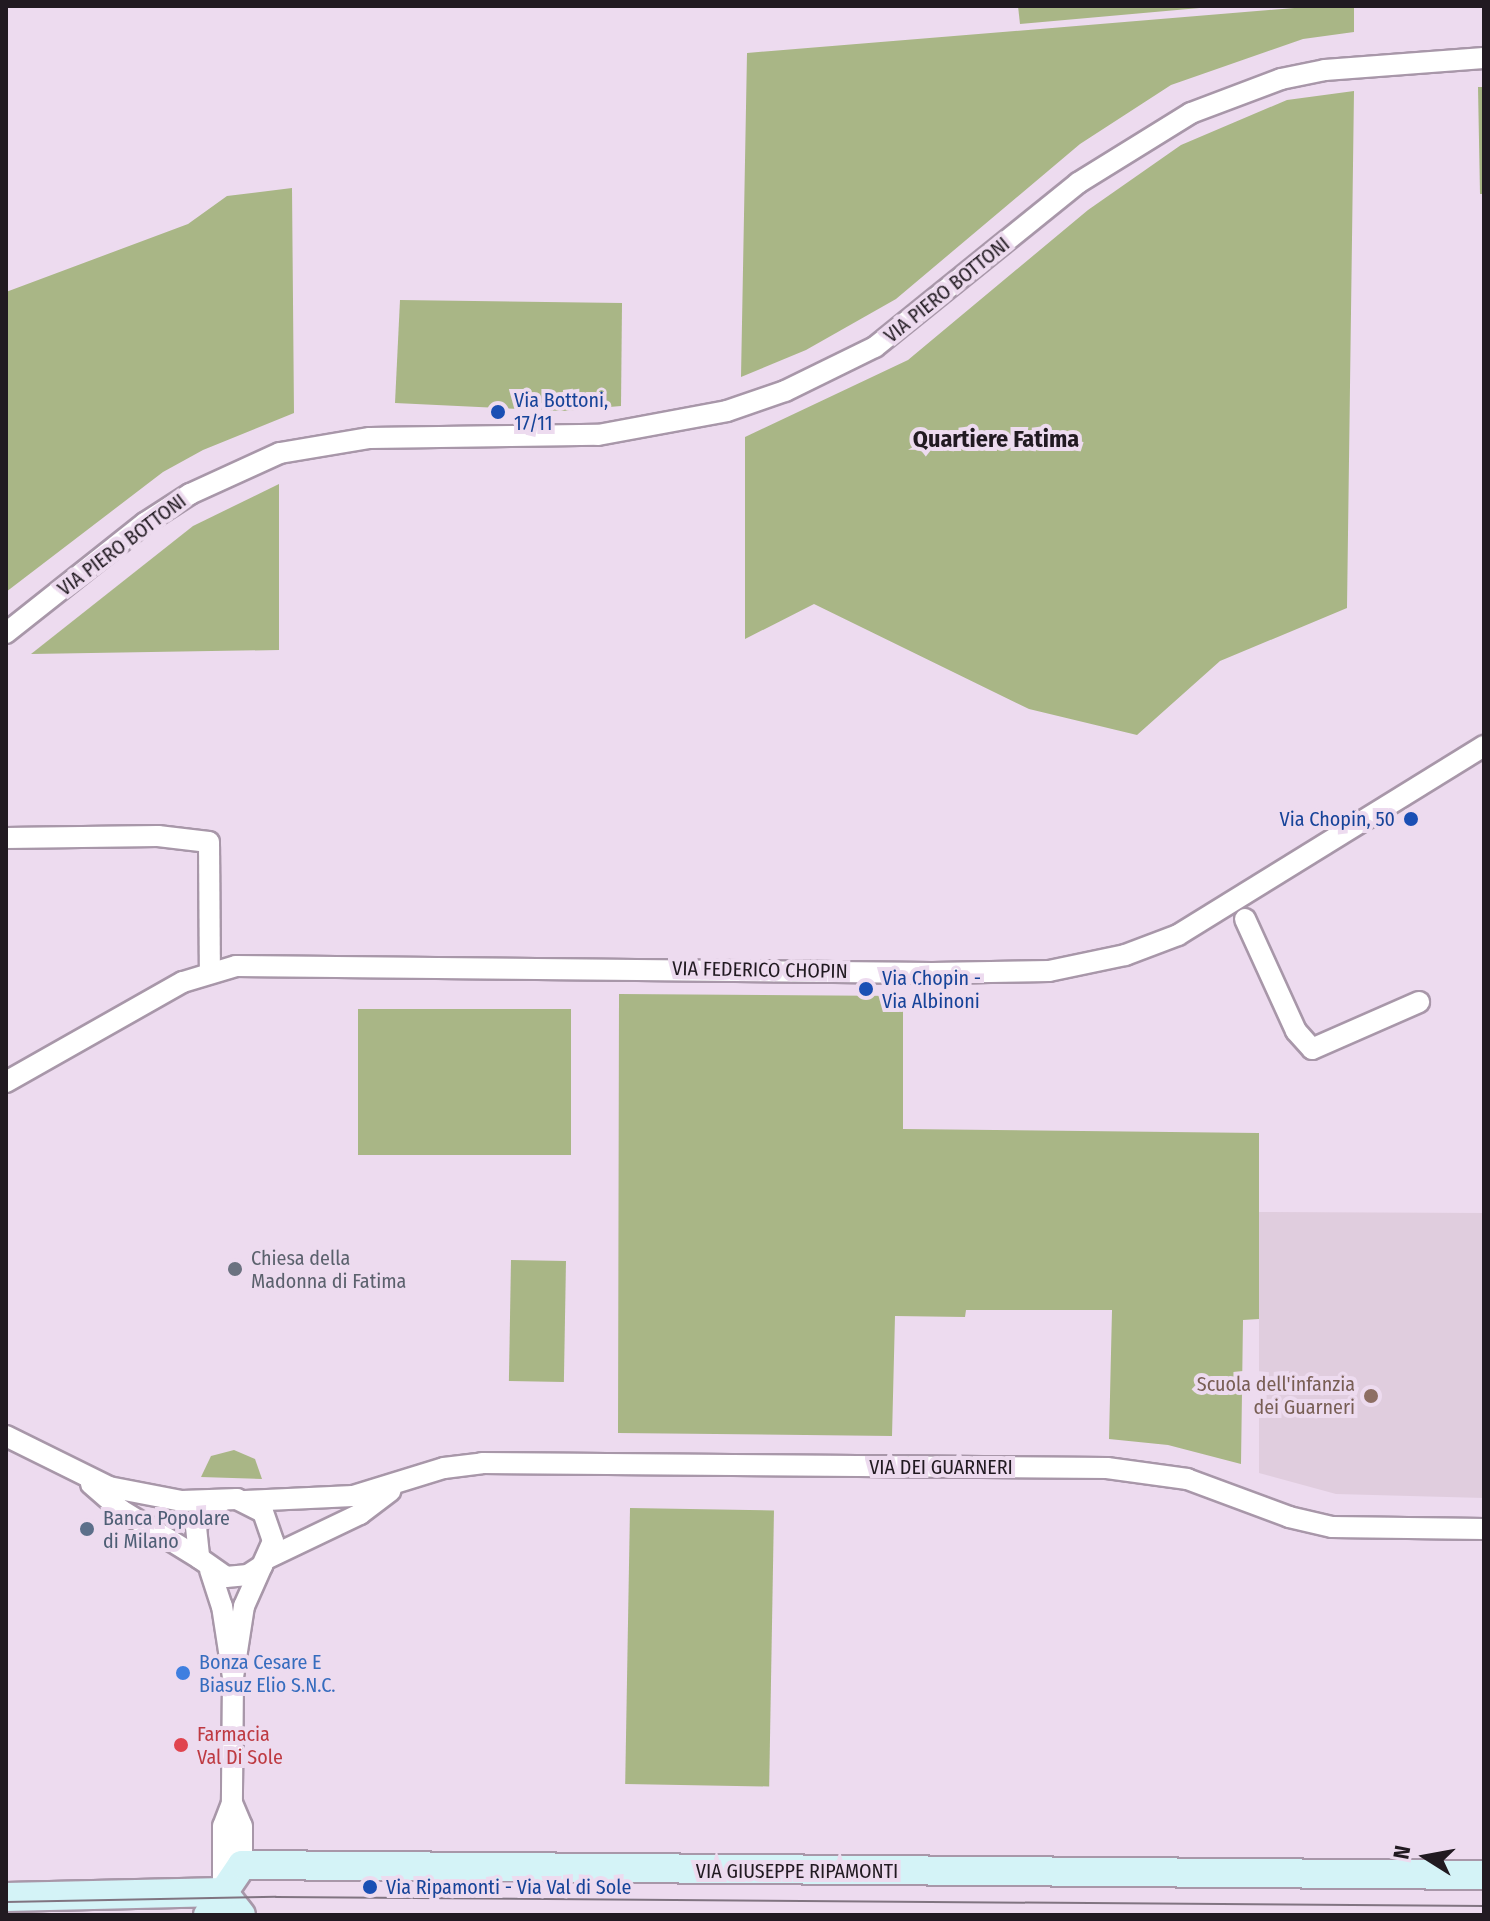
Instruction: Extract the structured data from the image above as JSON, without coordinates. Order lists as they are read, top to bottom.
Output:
{
  "streets": {
    "street": [
      "VIA PIERO BOTTONI",
      "VIA FEDERICO CHOPIN",
      "VIA DEI GUARNERI",
      "VIA GIUSEPPE RIPAMONTI"
    ]
  },
  "districts": ["Quartiere Fatima"],
  "places": [
    "Via Bottoni, 17/11",
    "Via Chopin, 50",
    "Via Chopin - Via Albinoni",
    "Chiesa della Madonna di Fatima",
    "Scuola dell'infanzia dei Guarneri",
    "Banca Popolare di Milano",
    "Bonza Cesare E Biasuz Elio S.N.C.",
    "Farmacia Val Di Sole",
    "Via Ripamonti - Via Val di Sole"
  ],
  "north": "left"
}
